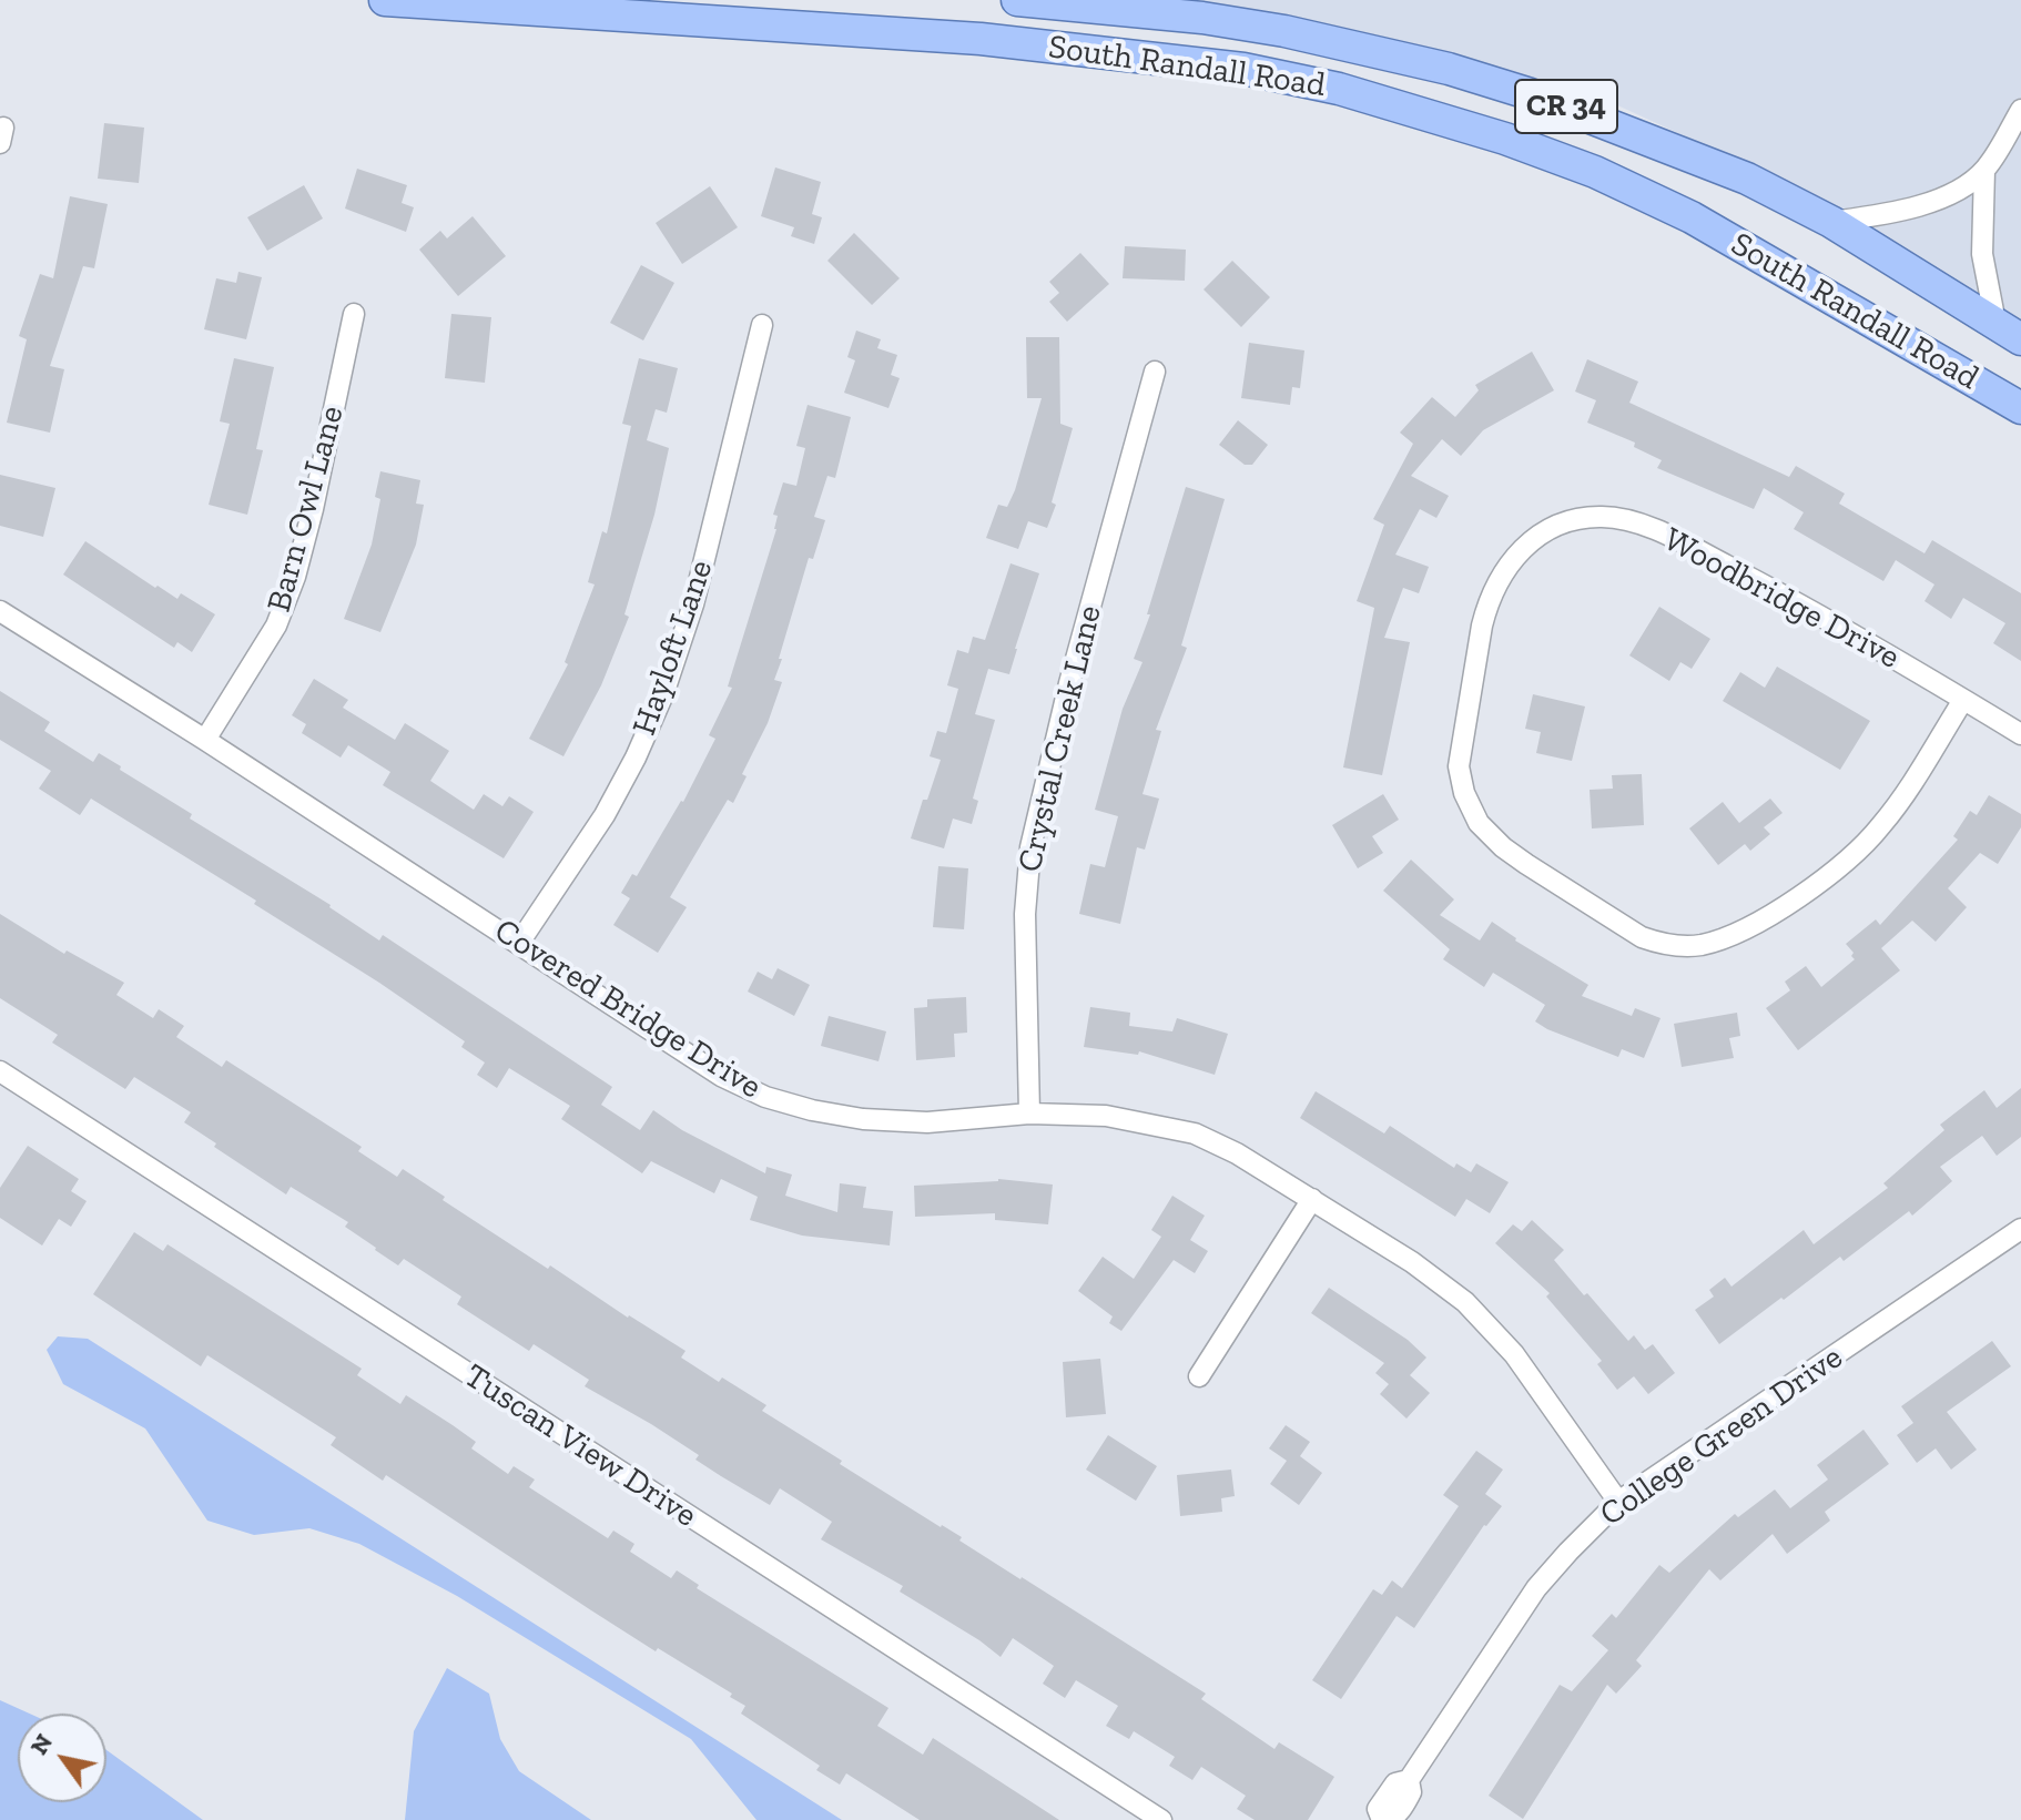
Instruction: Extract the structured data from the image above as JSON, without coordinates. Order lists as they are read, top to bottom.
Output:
{
  "streets": {
    "main road": ["South Randall Road", "CR 34"],
    "street": [
      "Barn Owl Lane",
      "Woodbridge Drive",
      "Hayloft Lane",
      "Crystal Creek Lane",
      "Covered Bridge Drive",
      "College Green Drive",
      "Tuscan View Drive"
    ]
  },
  "crossings": [
    ["Barn Owl Lane", "Covered Bridge Drive"],
    ["Hayloft Lane", "Covered Bridge Drive"],
    ["Crystal Creek Lane", "Covered Bridge Drive"],
    ["Covered Bridge Drive", "College Green Drive"]
  ],
  "north": "top left"
}
